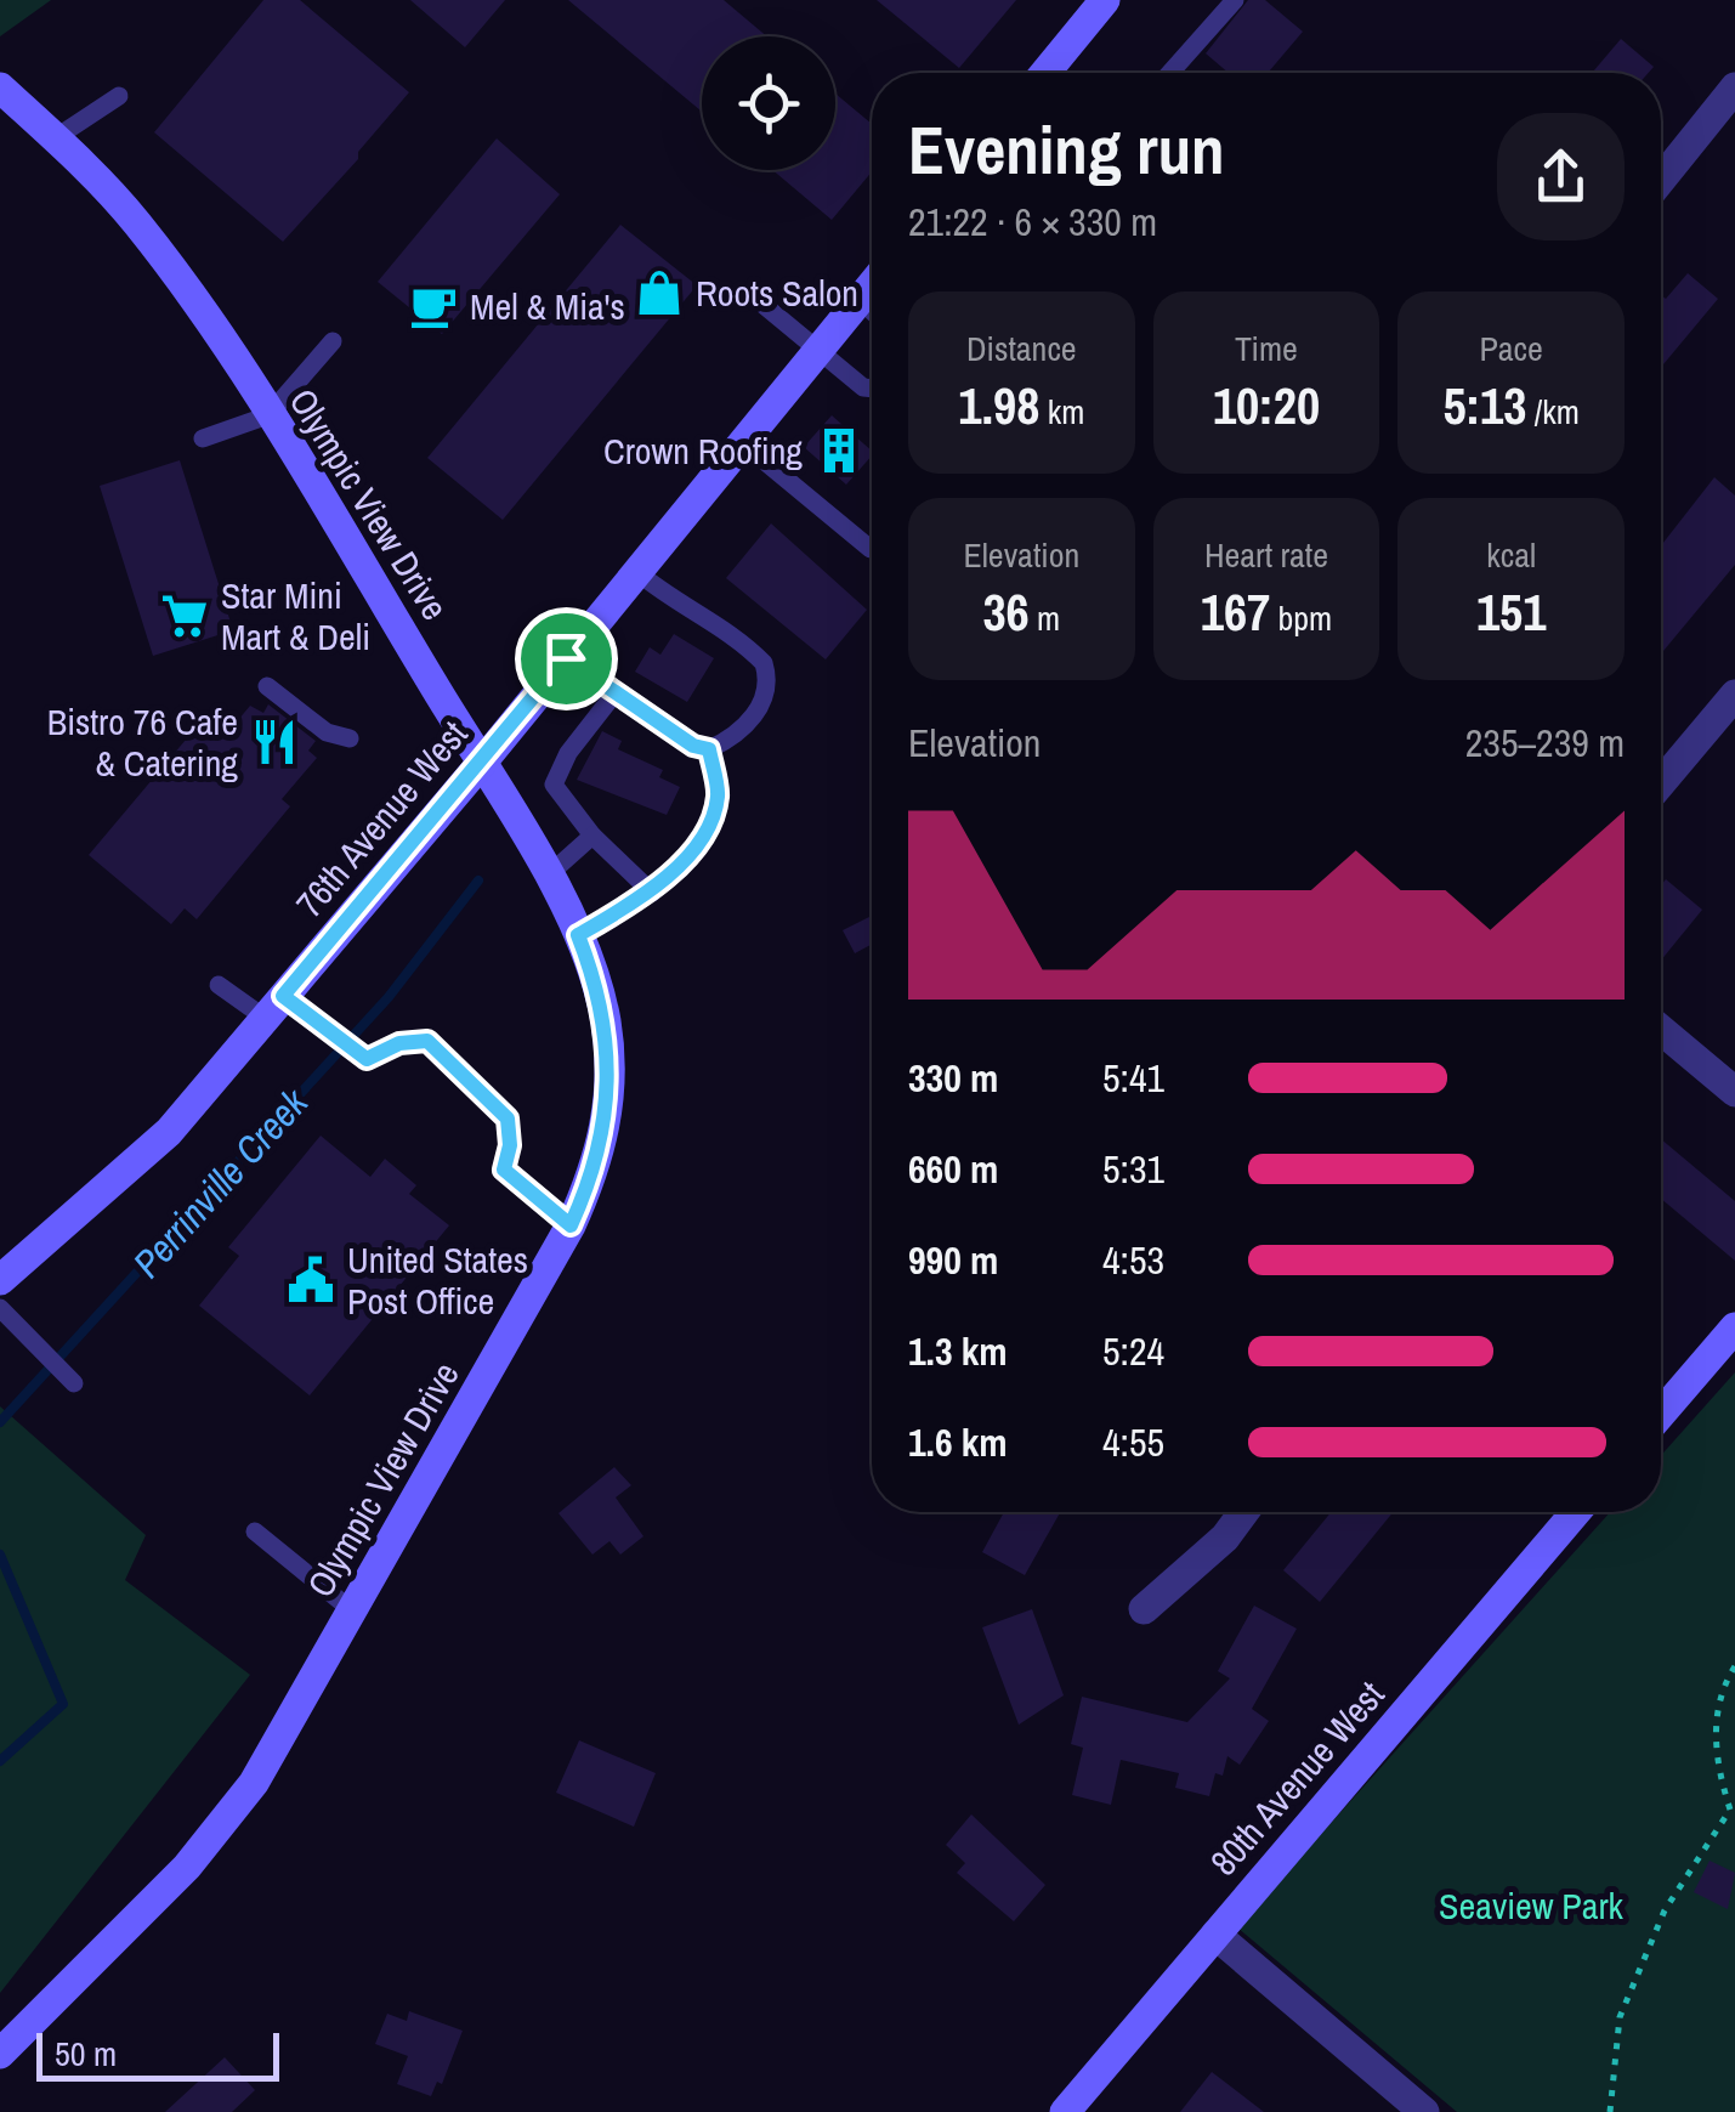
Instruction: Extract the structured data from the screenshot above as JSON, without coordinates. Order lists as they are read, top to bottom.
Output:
{
  "streets": {
    "street": ["Olympic View Drive", "76th Avenue West", "80th Avenue West"]
  },
  "crossings": [
    ["Olympic View Drive", "76th Avenue West"]
  ],
  "water": ["Perrinville Creek"],
  "parks": ["Seaview Park"],
  "places": {
    "shop": ["Roots Salon"],
    "cafe": ["Mel & Mia's"],
    "building": ["Crown Roofing"],
    "supermarket": ["Star Mini Mart & Deli"],
    "restaurant": ["Bistro 76 Cafe & Catering"],
    "public building": ["United States Post Office"]
  },
  "scale_bar": "50 m",
  "page": {
    "heading": ["Evening run", "21:22 · 6 × 330 m"],
    "stats": [
      ["Distance", "1.98 km"],
      ["Time", "10:20"],
      ["Pace", "5:13 /km"],
      ["Elevation", "36 m"],
      ["Heart rate", "167 bpm"],
      ["kcal", "151"]
    ],
    "chart": ["Elevation", "235–239 m"],
    "list": [
      {
        "name": "330 m",
        "note": "5:41"
      },
      {
        "name": "660 m",
        "note": "5:31"
      },
      {
        "name": "990 m",
        "note": "4:53"
      },
      {
        "name": "1.3 km",
        "note": "5:24"
      },
      {
        "name": "1.6 km",
        "note": "4:55"
      }
    ],
    "scale": "50 m"
  }
}
